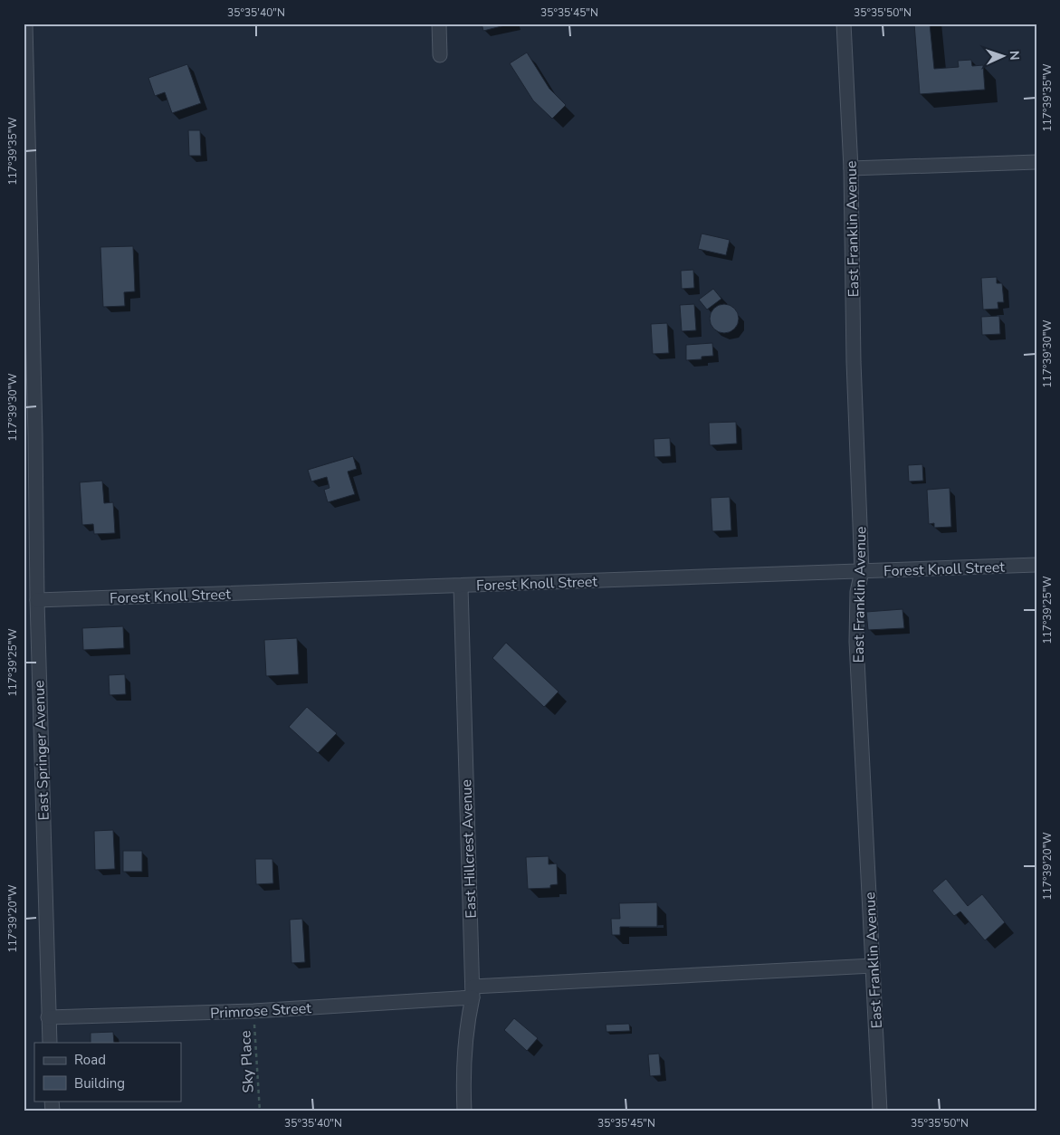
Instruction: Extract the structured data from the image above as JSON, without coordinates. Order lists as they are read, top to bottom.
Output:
{
  "streets": {
    "street": [
      "East Franklin Avenue",
      "Forest Knoll Street",
      "East Springer Avenue",
      "East Hillcrest Avenue",
      "Primrose Street"
    ],
    "path": ["Sky Place"]
  },
  "crossings": [
    ["East Franklin Avenue", "Forest Knoll Street"],
    ["East Franklin Avenue", "Primrose Street"],
    ["Forest Knoll Street", "East Springer Avenue"],
    ["Forest Knoll Street", "East Hillcrest Avenue"],
    ["East Springer Avenue", "Primrose Street"],
    ["East Hillcrest Avenue", "Primrose Street"],
    ["Primrose Street", "Sky Place"]
  ],
  "legend": ["Road", "Building"],
  "north": "right",
  "coordinates": [
    "35°35'40\"N",
    "35°35'45\"N",
    "35°35'50\"N",
    "117°39'35\"W",
    "117°39'30\"W",
    "117°39'25\"W",
    "117°39'20\"W"
  ]
}
